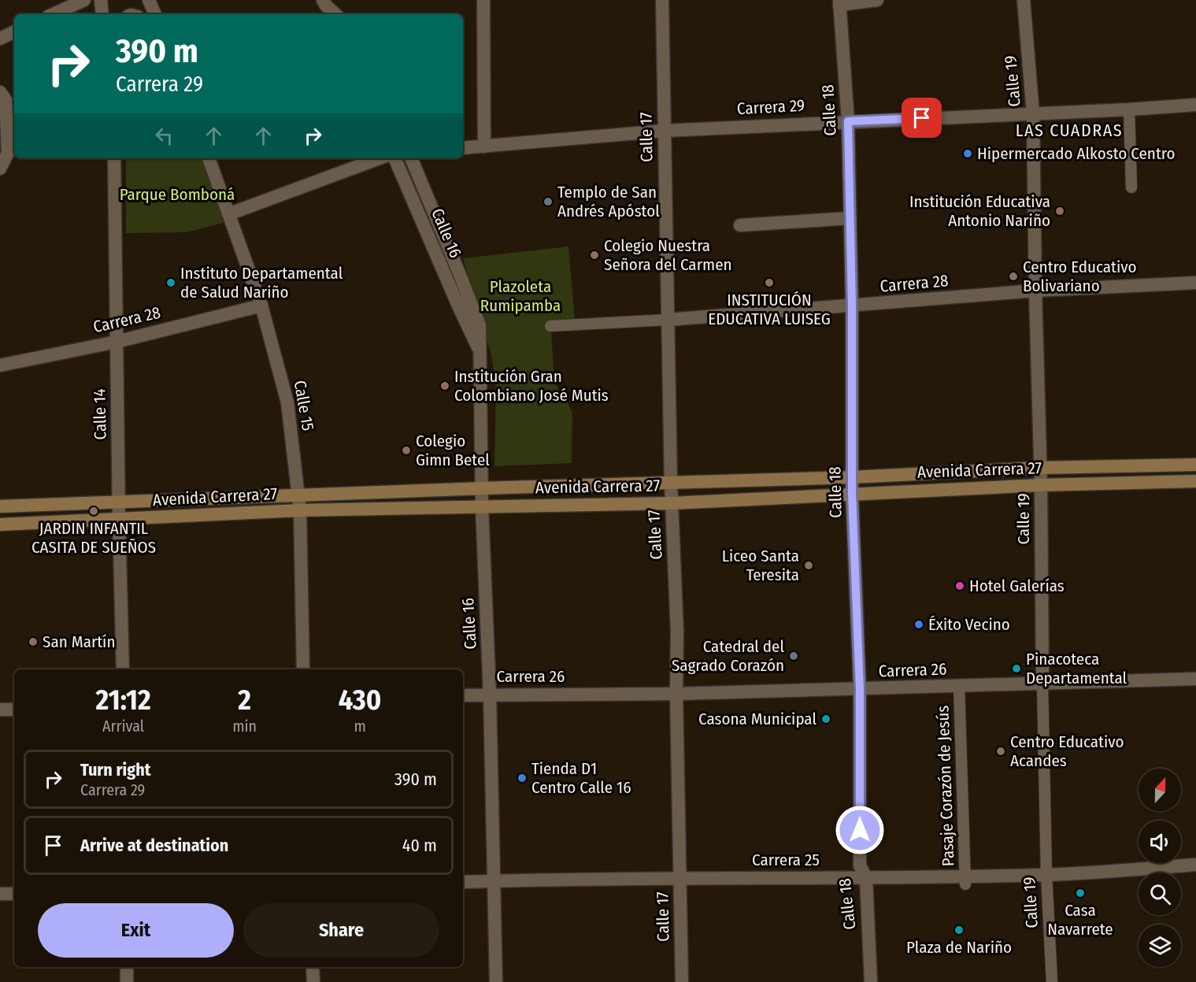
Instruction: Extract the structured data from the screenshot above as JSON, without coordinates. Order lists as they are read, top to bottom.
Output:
{
  "streets": {
    "main road": ["Avenida Carrera 27"],
    "street": [
      "Calle 19",
      "Carrera 29",
      "Calle 18",
      "Calle 17",
      "Calle 16",
      "Carrera 28",
      "Calle 15",
      "Calle 14",
      "Carrera 26",
      "Pasaje Corazón de Jesús",
      "Carrera 25"
    ]
  },
  "crossings": [
    ["Calle 19", "Carrera 29"],
    ["Calle 19", "Carrera 28"],
    ["Calle 19", "Avenida Carrera 27"],
    ["Calle 19", "Carrera 26"],
    ["Calle 19", "Carrera 25"],
    ["Carrera 29", "Calle 18"],
    ["Carrera 29", "Calle 17"],
    ["Calle 18", "Carrera 28"],
    ["Calle 18", "Avenida Carrera 27"],
    ["Calle 18", "Carrera 26"],
    ["Calle 18", "Carrera 25"],
    ["Calle 17", "Carrera 28"],
    ["Calle 17", "Avenida Carrera 27"],
    ["Calle 17", "Carrera 26"],
    ["Calle 17", "Carrera 25"],
    ["Calle 16", "Avenida Carrera 27"],
    ["Calle 16", "Carrera 26"],
    ["Calle 16", "Carrera 25"],
    ["Carrera 28", "Calle 15"],
    ["Carrera 28", "Calle 14"],
    ["Calle 15", "Avenida Carrera 27"],
    ["Calle 14", "Avenida Carrera 27"],
    ["Carrera 26", "Pasaje Corazón de Jesús"],
    ["Pasaje Corazón de Jesús", "Carrera 25"]
  ],
  "districts": ["LAS CUADRAS"],
  "parks": ["Parque Bomboná", "Plazoleta Rumipamba"],
  "places": [
    "Hipermercado Alkosto Centro",
    "Templo de San Andrés Apóstol",
    "Institución Educativa Antonio Nariño",
    "Colegio Nuestra Señora del Carmen",
    "Centro Educativo Bolivariano",
    "Instituto Departamental de Salud Nariño",
    "INSTITUCIÓN EDUCATIVA LUISEG",
    "Institución Gran Colombiano José Mutis",
    "Colegio Gimn Betel",
    "JARDIN INFANTIL CASITA DE SUEÑOS",
    "Liceo Santa Teresita",
    "Hotel Galerías",
    "Éxito Vecino",
    "San Martín",
    "Catedral del Sagrado Corazón",
    "Pinacoteca Departamental",
    "Casona Municipal",
    "Centro Educativo Acandes",
    "Tienda D1 Centro Calle 16",
    "Casa Navarrete",
    "Plaza de Nariño"
  ],
  "north": "top",
  "page": {
    "turn": ["390 m", "Carrera 29"],
    "eta": [
      "21:12",
      "Arrival",
      "2",
      "min",
      "430",
      "m"
    ],
    "list": [
      {
        "name": "Turn right",
        "note": "Carrera 29",
        "value": "390 m"
      },
      {
        "name": "Arrive at destination",
        "value": "40 m"
      }
    ],
    "buttons": ["Exit", "Share"]
  }
}
